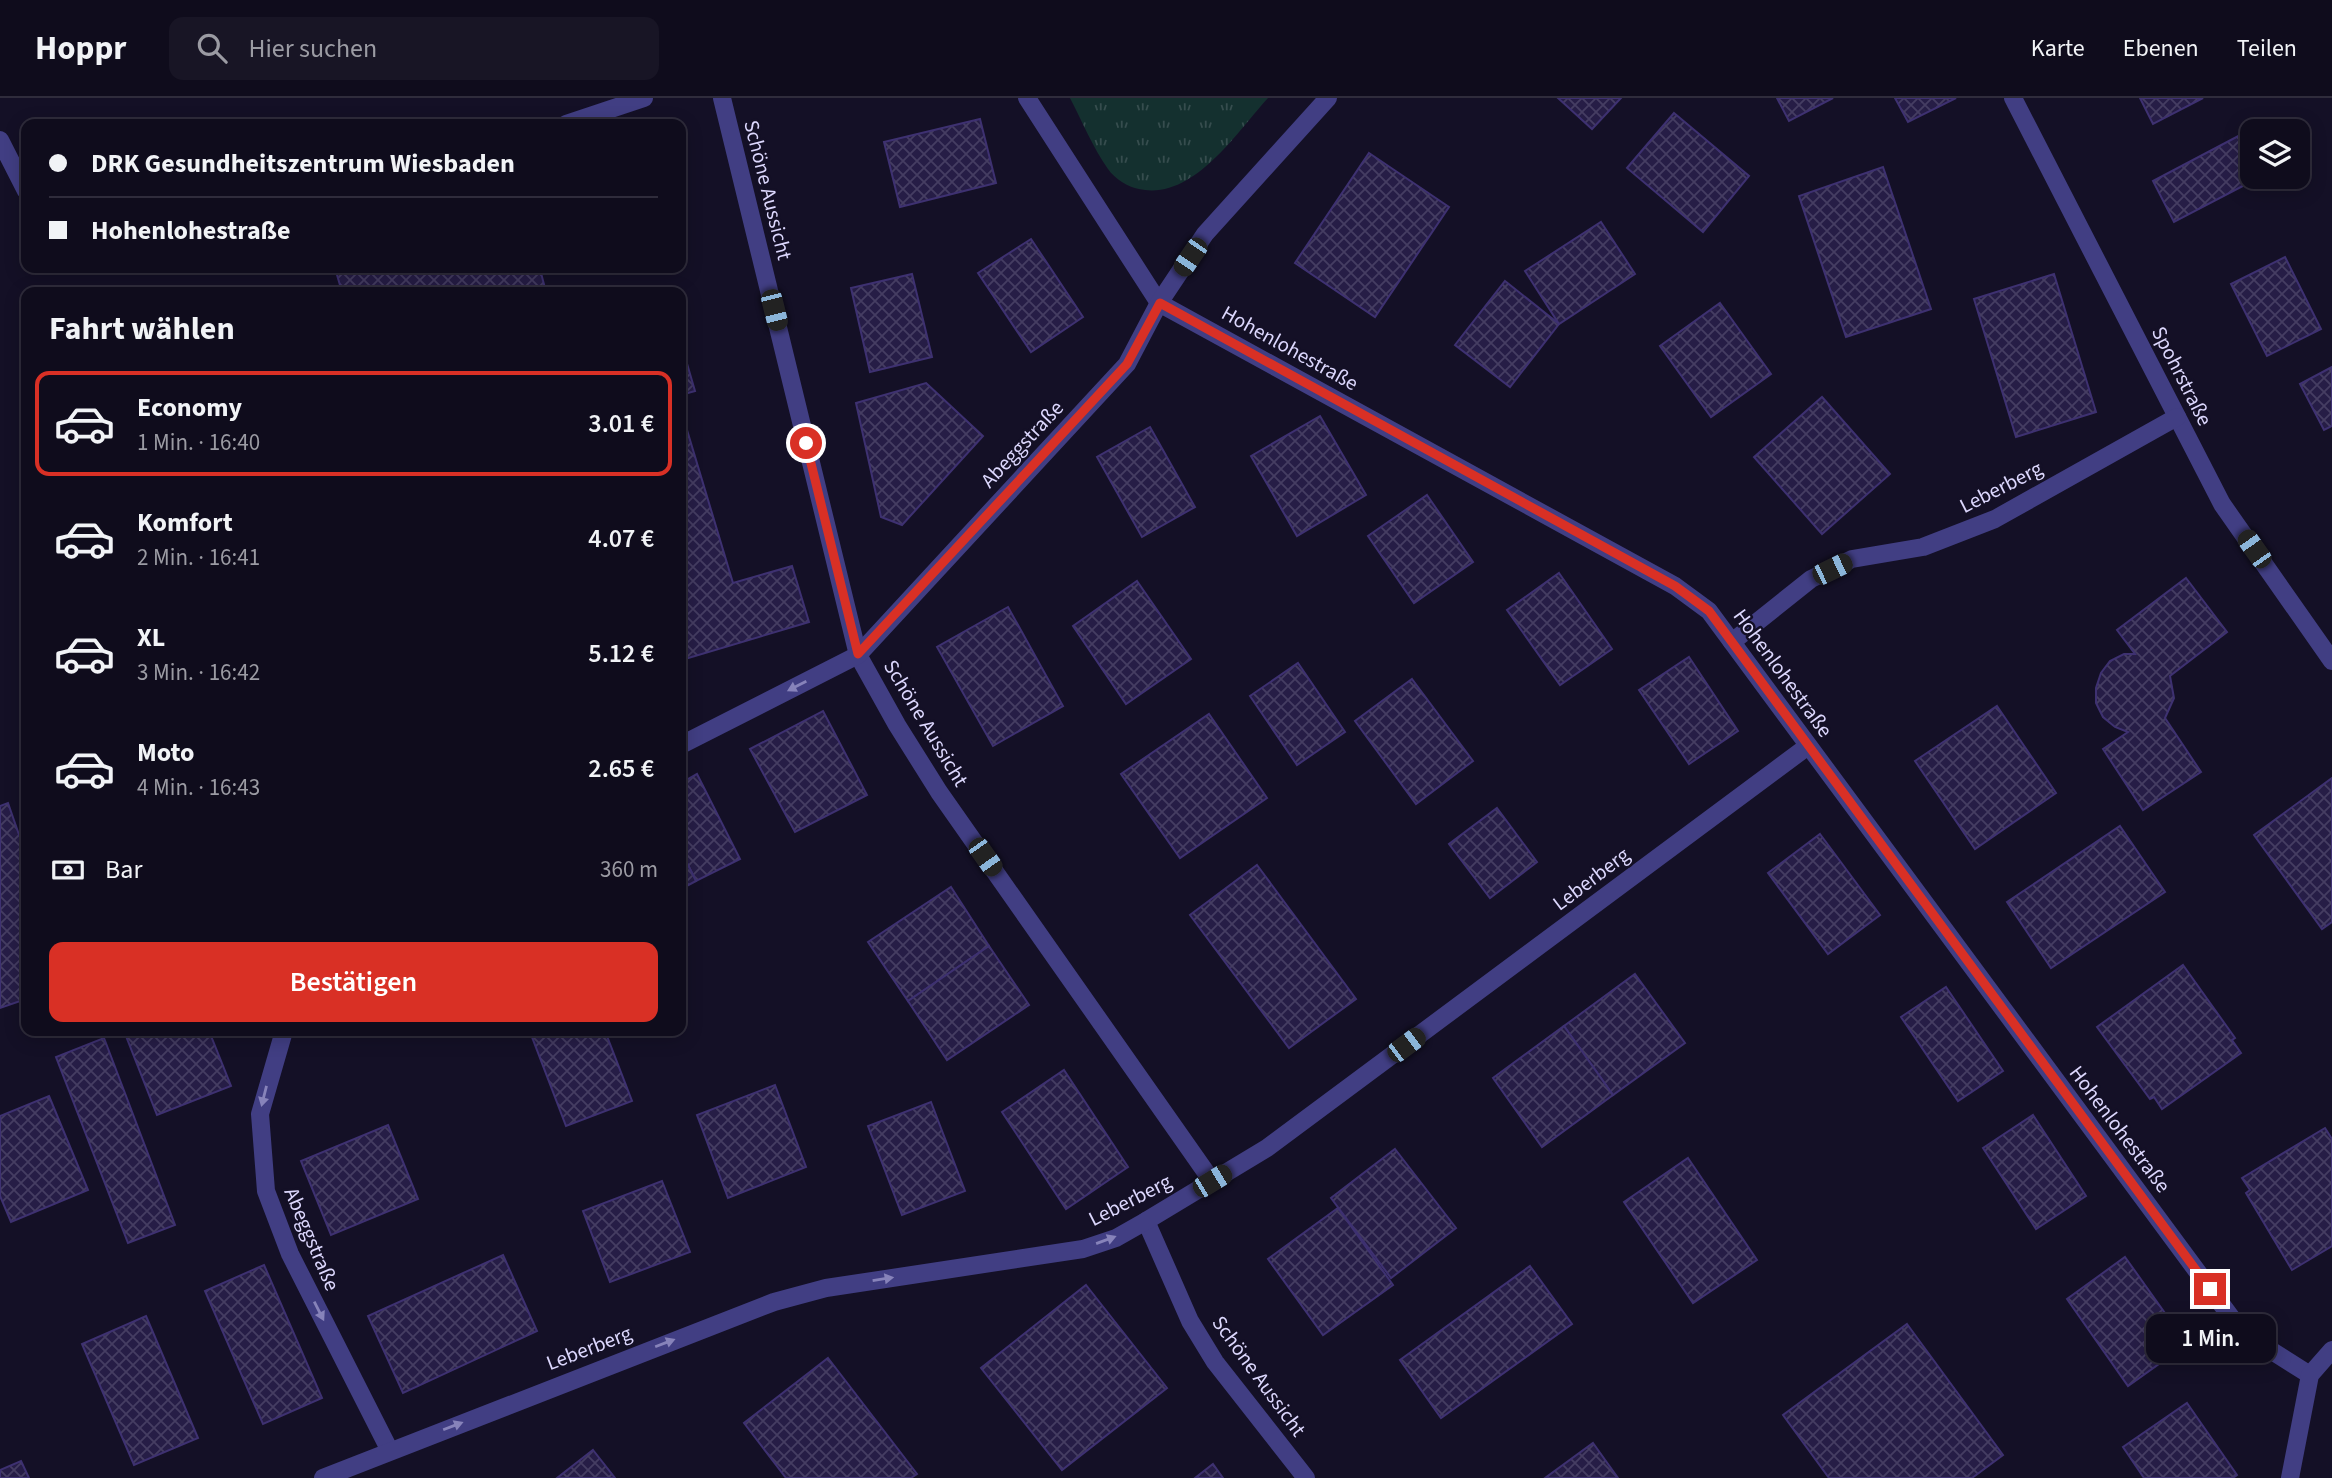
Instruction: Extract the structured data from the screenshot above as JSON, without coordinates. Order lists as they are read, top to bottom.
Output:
{
  "streets": {
    "street": [
      "Schöne Aussicht",
      "Hohenlohestraße",
      "Spohrstraße",
      "Abeggstraße",
      "Leberberg"
    ]
  },
  "crossings": [
    ["Schöne Aussicht", "Abeggstraße"],
    ["Schöne Aussicht", "Leberberg"],
    ["Hohenlohestraße", "Abeggstraße"],
    ["Hohenlohestraße", "Leberberg"],
    ["Spohrstraße", "Leberberg"],
    ["Abeggstraße", "Leberberg"]
  ],
  "one_way": ["Leberberg"],
  "page": {
    "header": "Hoppr",
    "search": "Hier suchen",
    "nav": ["Karte", "Ebenen", "Teilen"],
    "banner": ["DRK Gesundheitszentrum Wiesbaden", "Hohenlohestraße"],
    "heading": "Fahrt wählen",
    "list": [
      {
        "name": "Economy",
        "note": "1 Min. · 16:40",
        "value": "3.01 €"
      },
      {
        "name": "Komfort",
        "note": "2 Min. · 16:41",
        "value": "4.07 €"
      },
      {
        "name": "XL",
        "note": "3 Min. · 16:42",
        "value": "5.12 €"
      },
      {
        "name": "Moto",
        "note": "4 Min. · 16:43",
        "value": "2.65 €"
      }
    ],
    "pay": ["Bar", "360 m"],
    "buttons": "Bestätigen",
    "bubble": "1 Min."
  }
}
